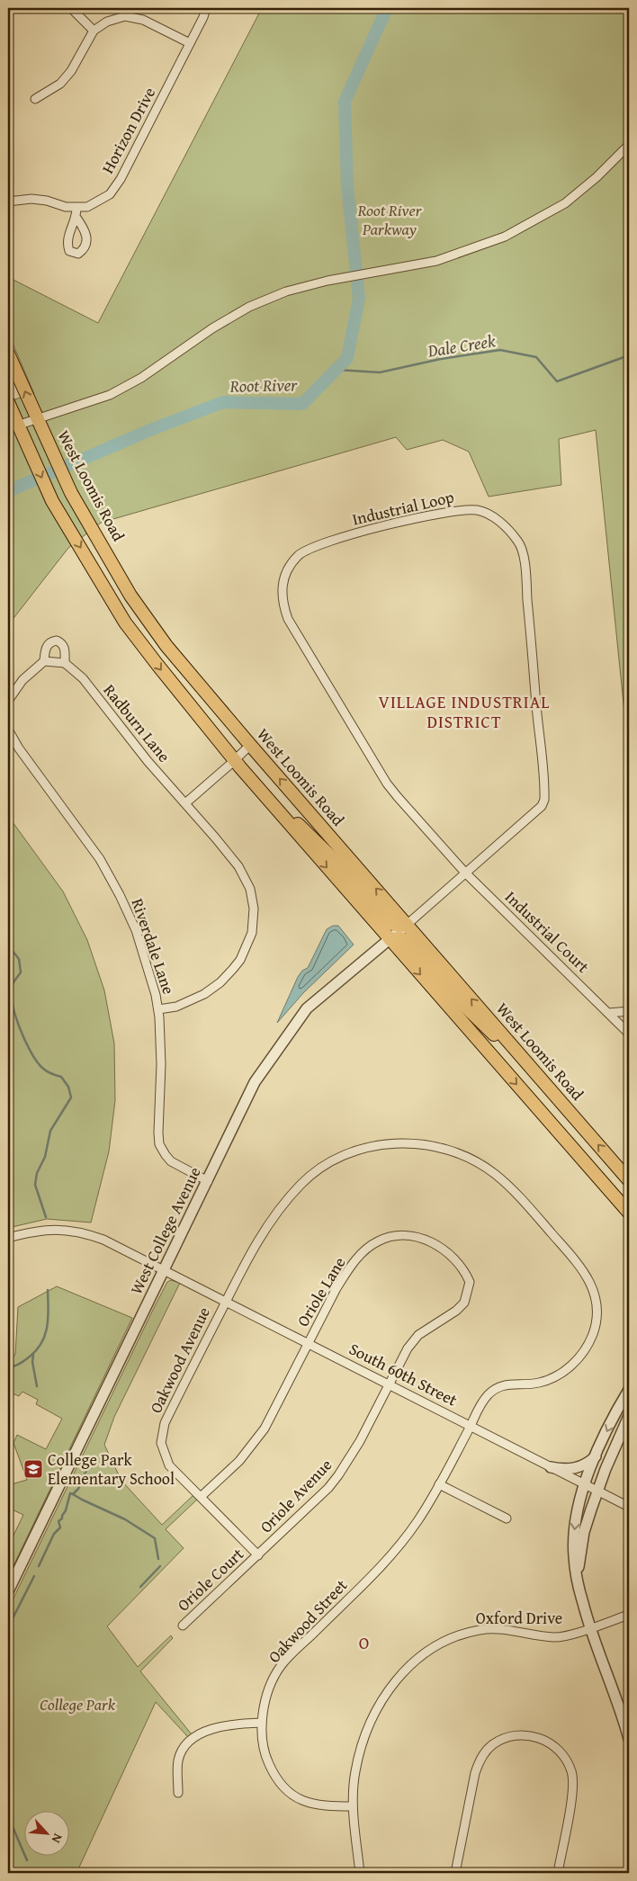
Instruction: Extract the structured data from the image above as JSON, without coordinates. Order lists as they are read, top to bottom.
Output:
{
  "streets": {
    "main road": ["West Loomis Road"],
    "street": [
      "Horizon Drive",
      "Industrial Loop",
      "Radburn Lane",
      "Industrial Court",
      "Riverdale Lane",
      "West College Avenue",
      "Oriole Lane",
      "Oakwood Avenue",
      "South 60th Street",
      "Oriole Avenue",
      "Oriole Court",
      "Oxford Drive",
      "Oakwood Street"
    ]
  },
  "crossings": [
    ["West Loomis Road", "Industrial Loop"],
    ["West Loomis Road", "West College Avenue"],
    ["Industrial Loop", "Industrial Court"],
    ["Industrial Loop", "West College Avenue"],
    ["Radburn Lane", "Riverdale Lane"],
    ["Riverdale Lane", "West College Avenue"],
    ["West College Avenue", "South 60th Street"],
    ["Oriole Lane", "Oakwood Avenue"],
    ["Oriole Lane", "South 60th Street"],
    ["Oriole Lane", "Oriole Avenue"],
    ["Oakwood Avenue", "South 60th Street"],
    ["Oakwood Avenue", "Oriole Avenue"],
    ["Oakwood Avenue", "Oriole Court"],
    ["Oakwood Avenue", "Oakwood Street"],
    ["South 60th Street", "Oriole Avenue"],
    ["South 60th Street", "Oakwood Street"],
    ["Oriole Avenue", "Oriole Court"],
    ["Oxford Drive", "Oakwood Street"]
  ],
  "districts": ["VILLAGE INDUSTRIAL DISTRICT", "O"],
  "water": ["Dale Creek", "Root River"],
  "parks": ["Root River Parkway", "College Park"],
  "places": {
    "school or university": ["College Park Elementary School"]
  },
  "north": "bottom right"
}
